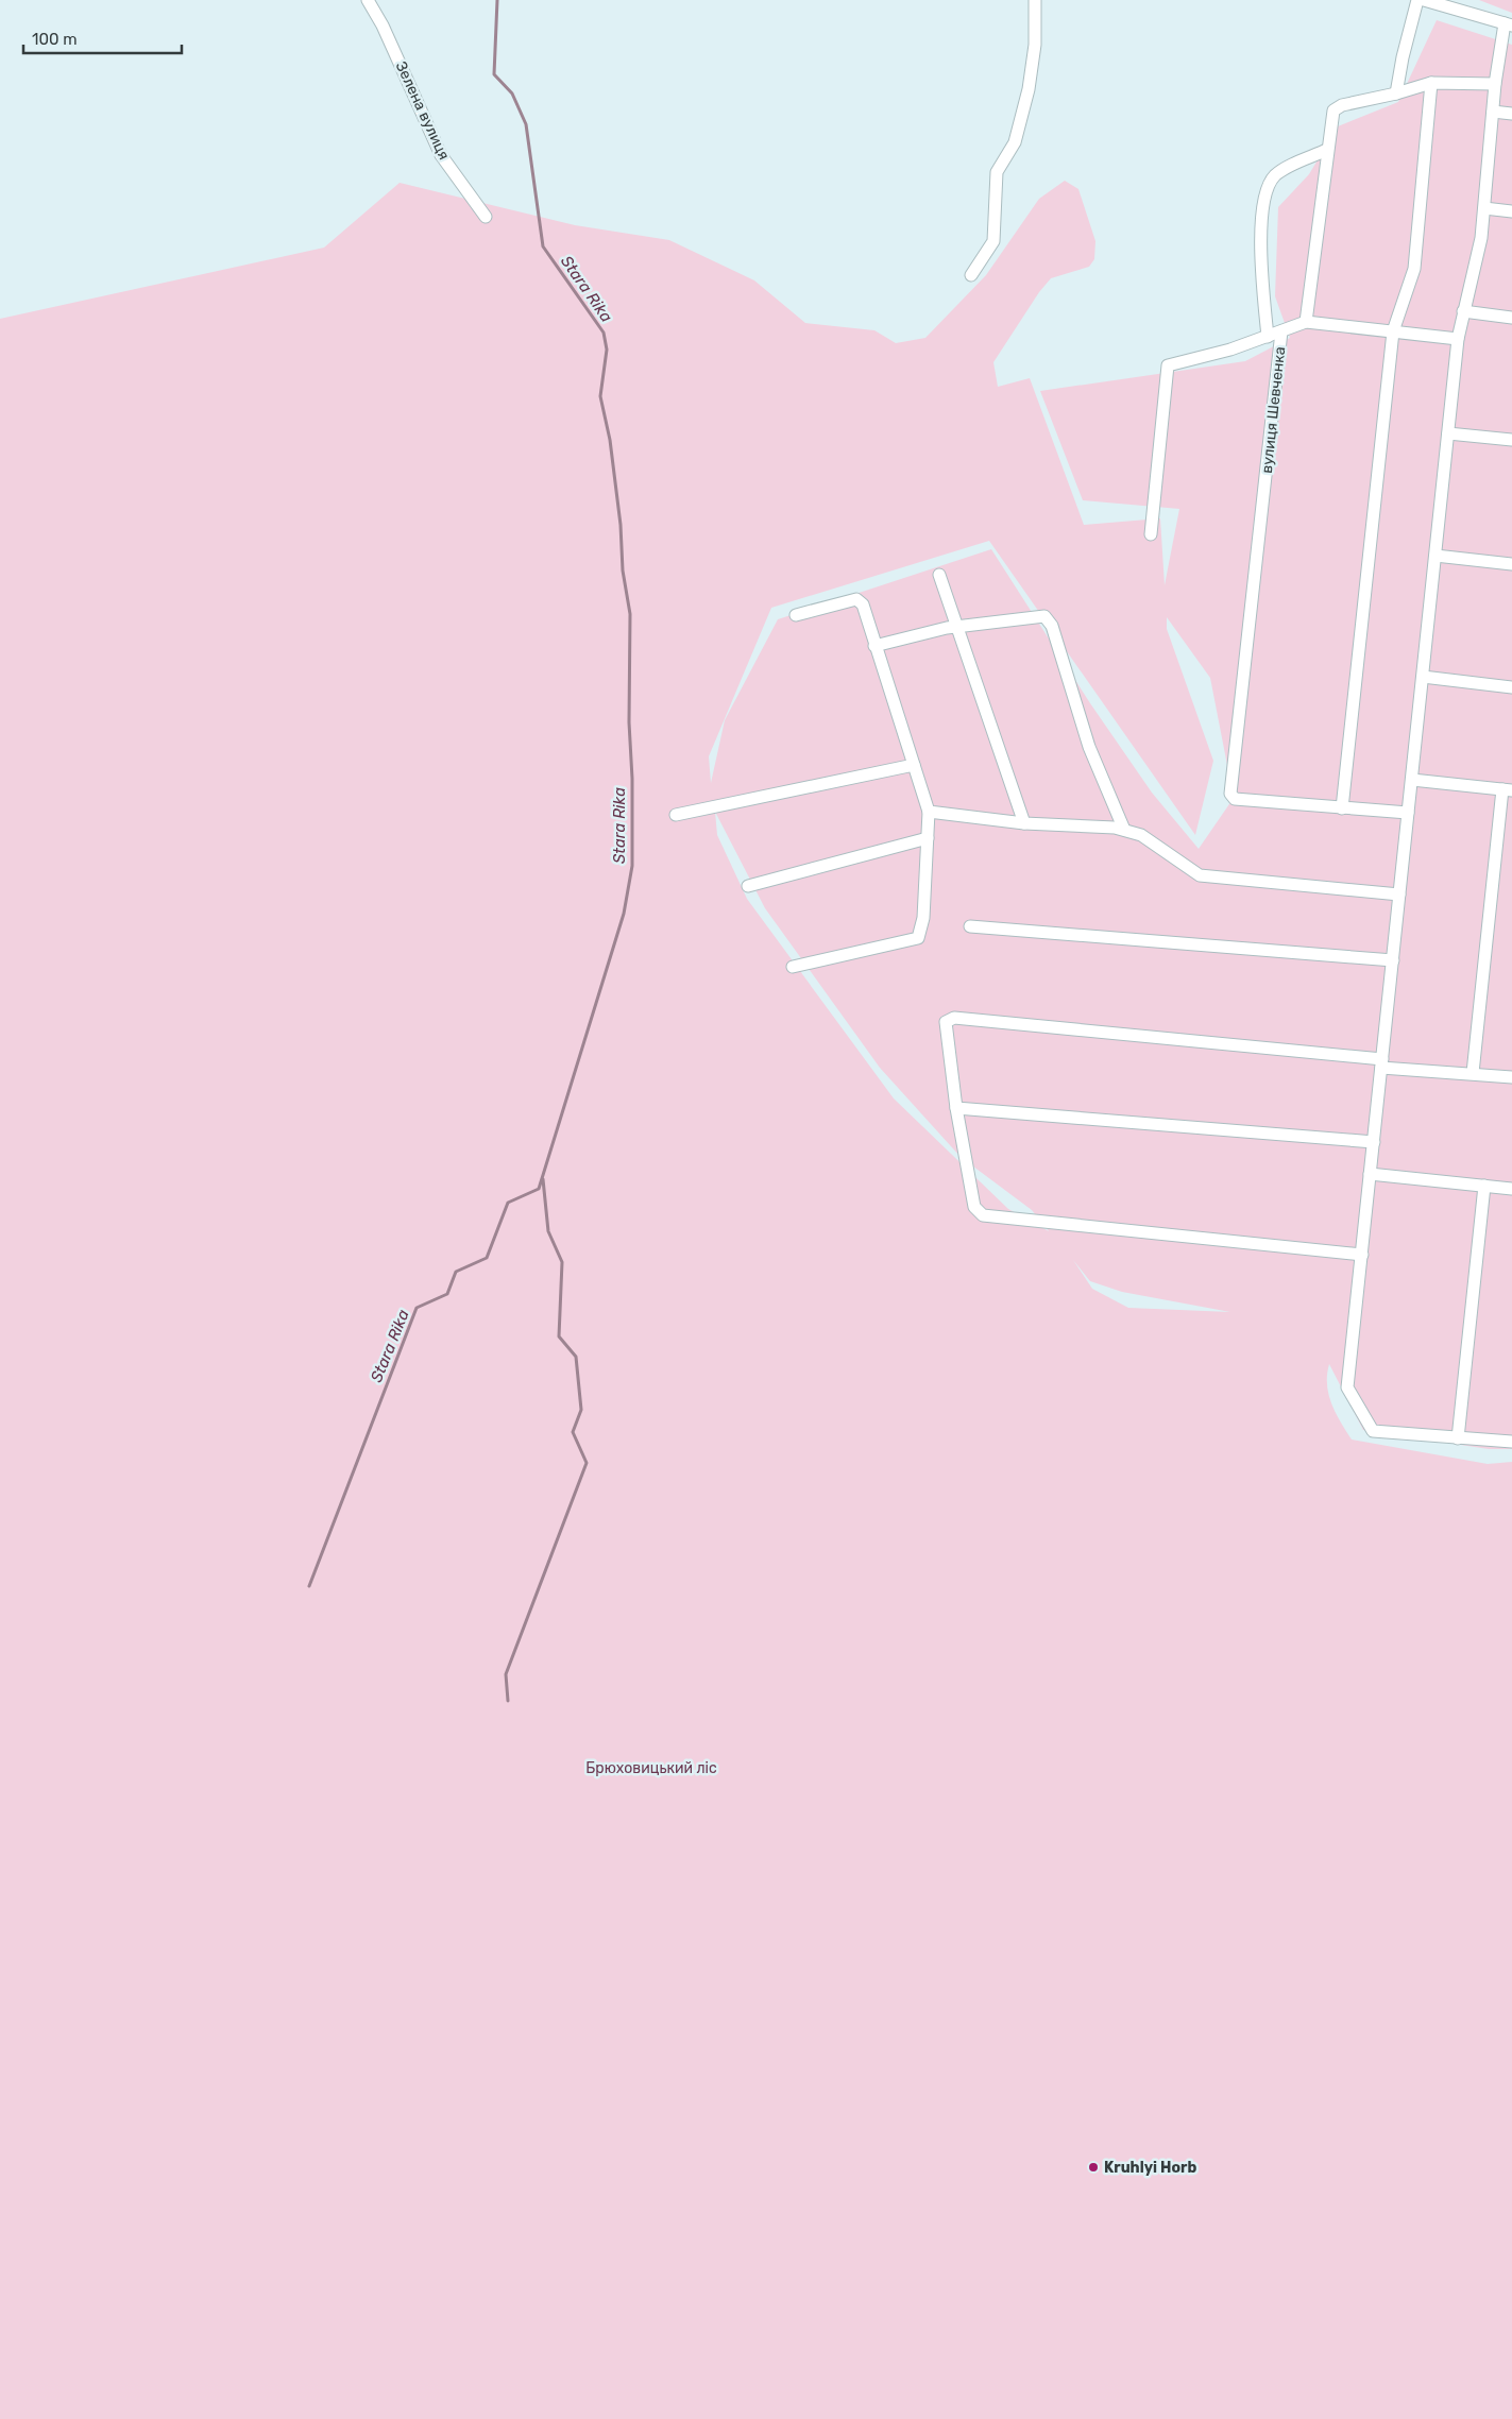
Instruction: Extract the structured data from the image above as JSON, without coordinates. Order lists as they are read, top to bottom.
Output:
{
  "streets": {
    "street": ["Зелена вулиця", "вулиця Шевченка"]
  },
  "water": ["Stara Rika"],
  "parks": ["Брюховицький ліс"],
  "places": ["Kruhlyi Horb"],
  "scale_bar": "100 m"
}
